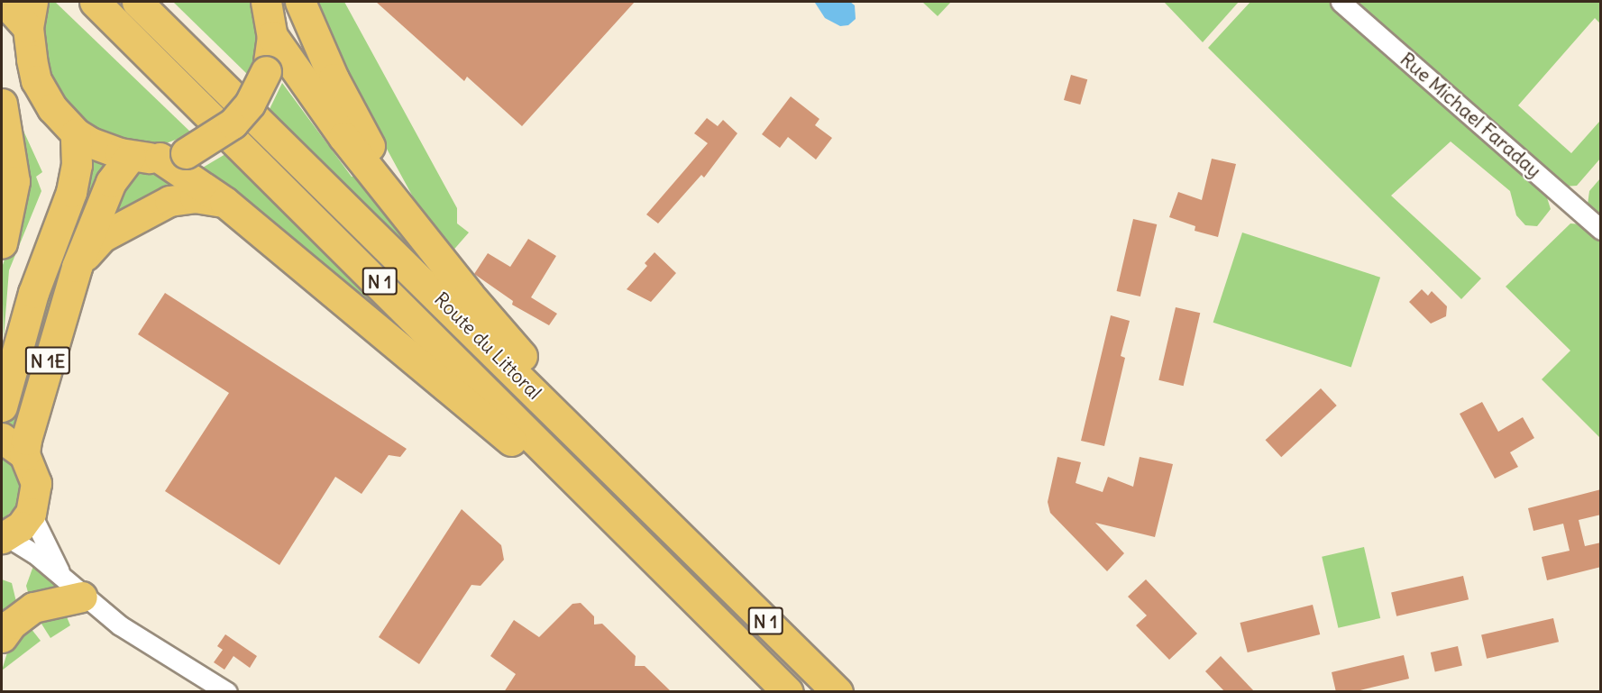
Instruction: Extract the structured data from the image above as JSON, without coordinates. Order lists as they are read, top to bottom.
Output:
{
  "streets": {
    "main road": ["N 1", "Route du Littoral", "N 1E"],
    "street": ["Rue Michael Faraday"]
  }
}
